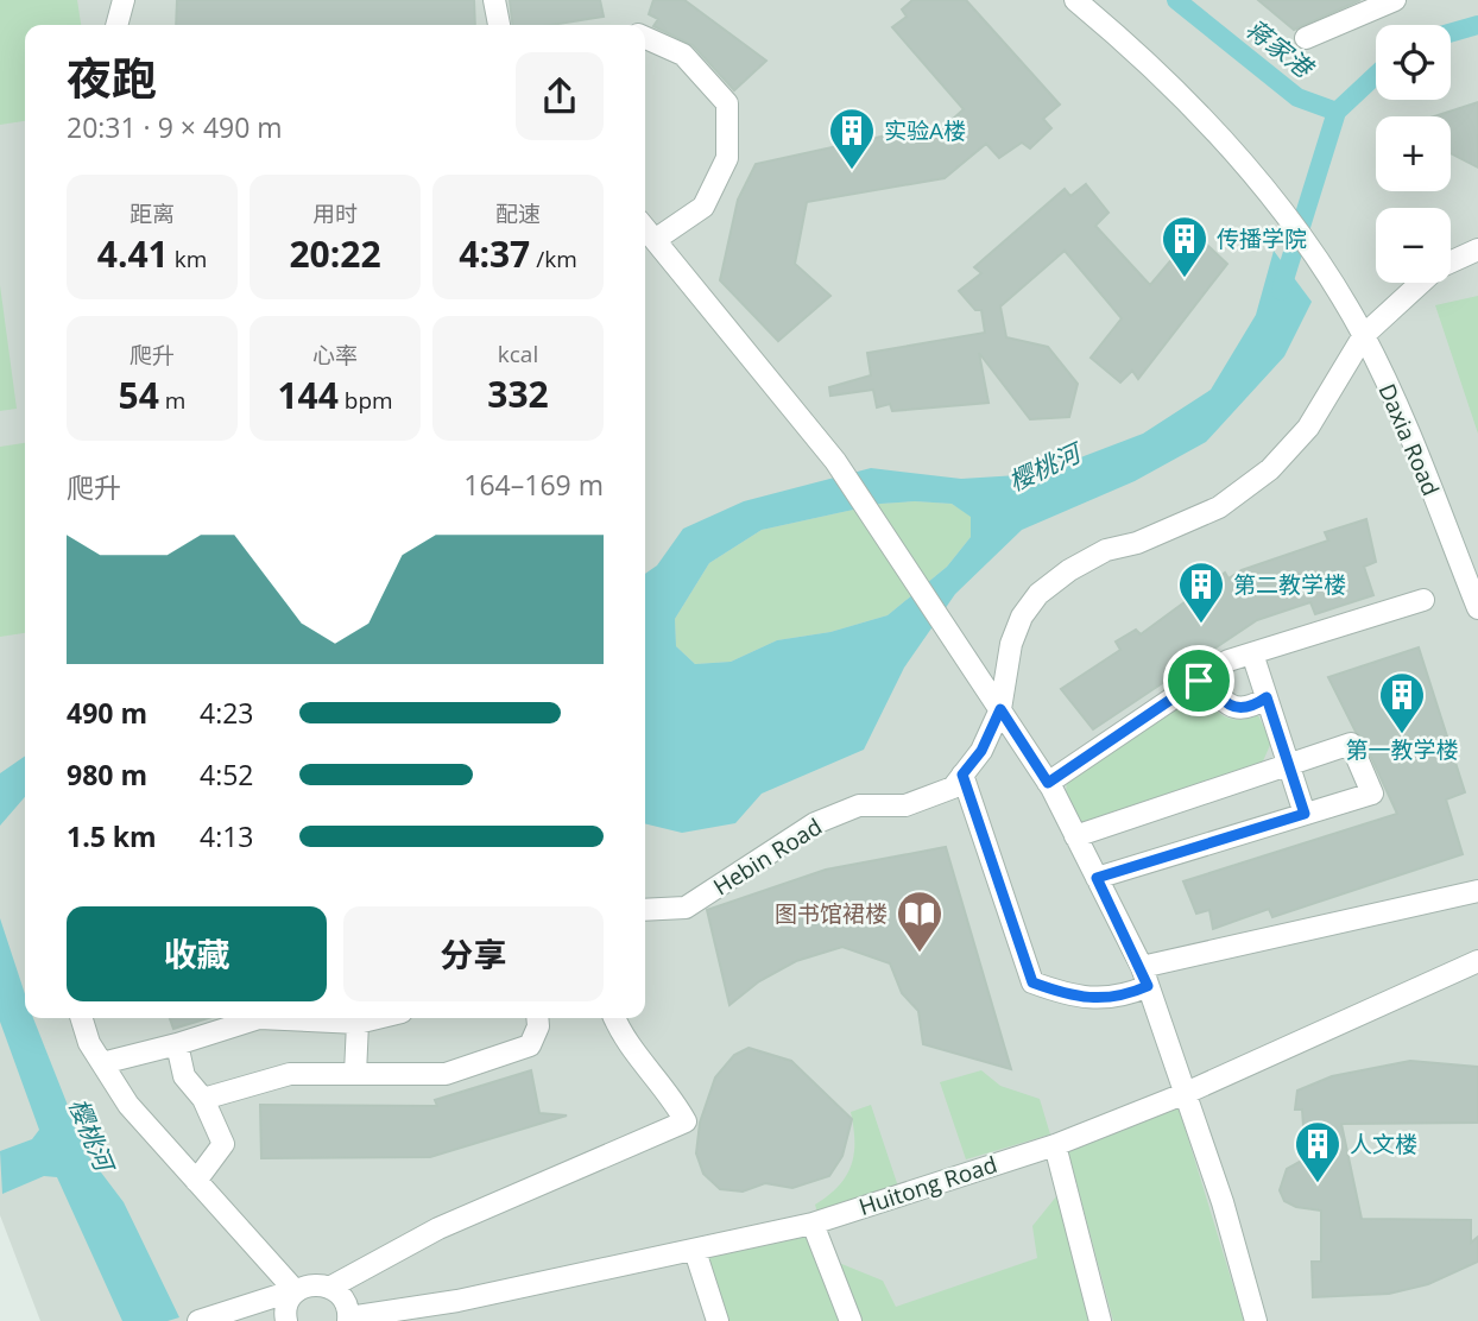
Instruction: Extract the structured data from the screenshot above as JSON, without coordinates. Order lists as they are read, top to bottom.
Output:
{
  "streets": {
    "street": ["Daxia Road", "Hebin Road", "Huitong Road"]
  },
  "crossings": [
    ["Daxia Road", "Hebin Road"]
  ],
  "water": ["蒋家港", "樱桃河"],
  "places": {
    "building": [
      "实验A楼",
      "传播学院",
      "第二教学楼",
      "第一教学楼",
      "人文楼"
    ],
    "library": ["图书馆裙楼"]
  },
  "page": {
    "map_buttons": ["+", "−"],
    "heading": ["夜跑", "20:31 · 9 × 490 m"],
    "stats": [
      ["距离", "4.41 km"],
      ["用时", "20:22"],
      ["配速", "4:37 /km"],
      ["爬升", "54 m"],
      ["心率", "144 bpm"],
      ["kcal", "332"]
    ],
    "chart": ["爬升", "164–169 m"],
    "list": [
      {
        "name": "490 m",
        "note": "4:23"
      },
      {
        "name": "980 m",
        "note": "4:52"
      },
      {
        "name": "1.5 km",
        "note": "4:13"
      }
    ],
    "buttons": ["收藏", "分享"]
  }
}
